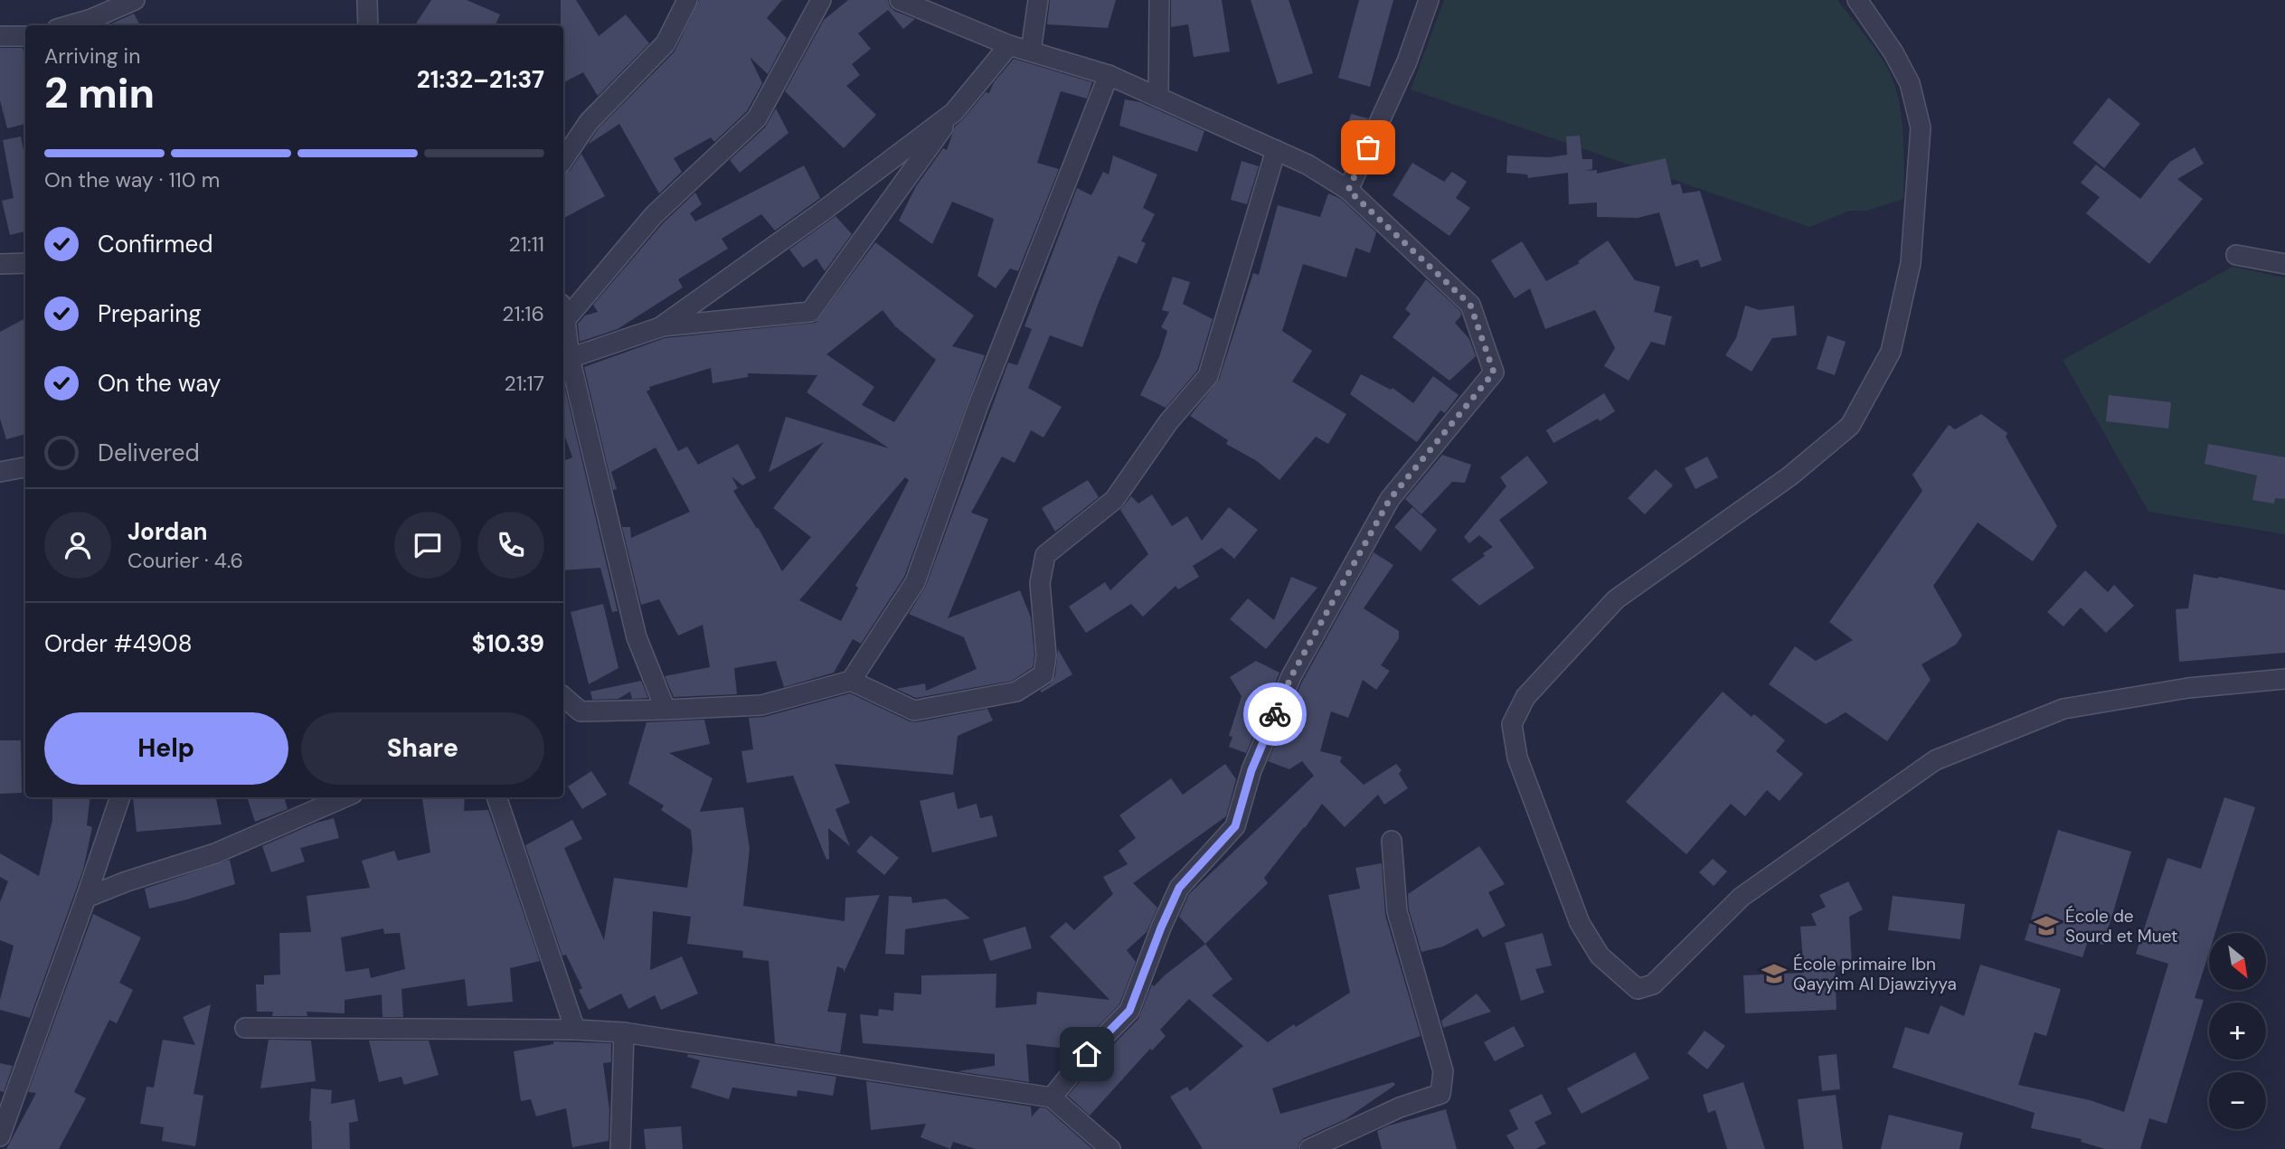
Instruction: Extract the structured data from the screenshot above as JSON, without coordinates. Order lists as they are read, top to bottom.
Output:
{
  "places": {
    "school or university": ["École de Sourd et Muet", "École primaire Ibn Qayyim Al Djawziyya"]
  },
  "north": "bottom right",
  "page": {
    "heading": ["2 min", "Arriving in", "21:32–21:37"],
    "panel": [
      "Jordan",
      "Courier · 4.6",
      "Order #4908",
      "$10.39"
    ],
    "bar": "On the way · 110 m",
    "list": [
      ["Confirmed", "21:11"],
      ["Preparing", "21:16"],
      ["On the way", "21:17"],
      "Delivered"
    ],
    "buttons": ["Help", "Share"],
    "map_buttons": ["+", "−"]
  }
}
